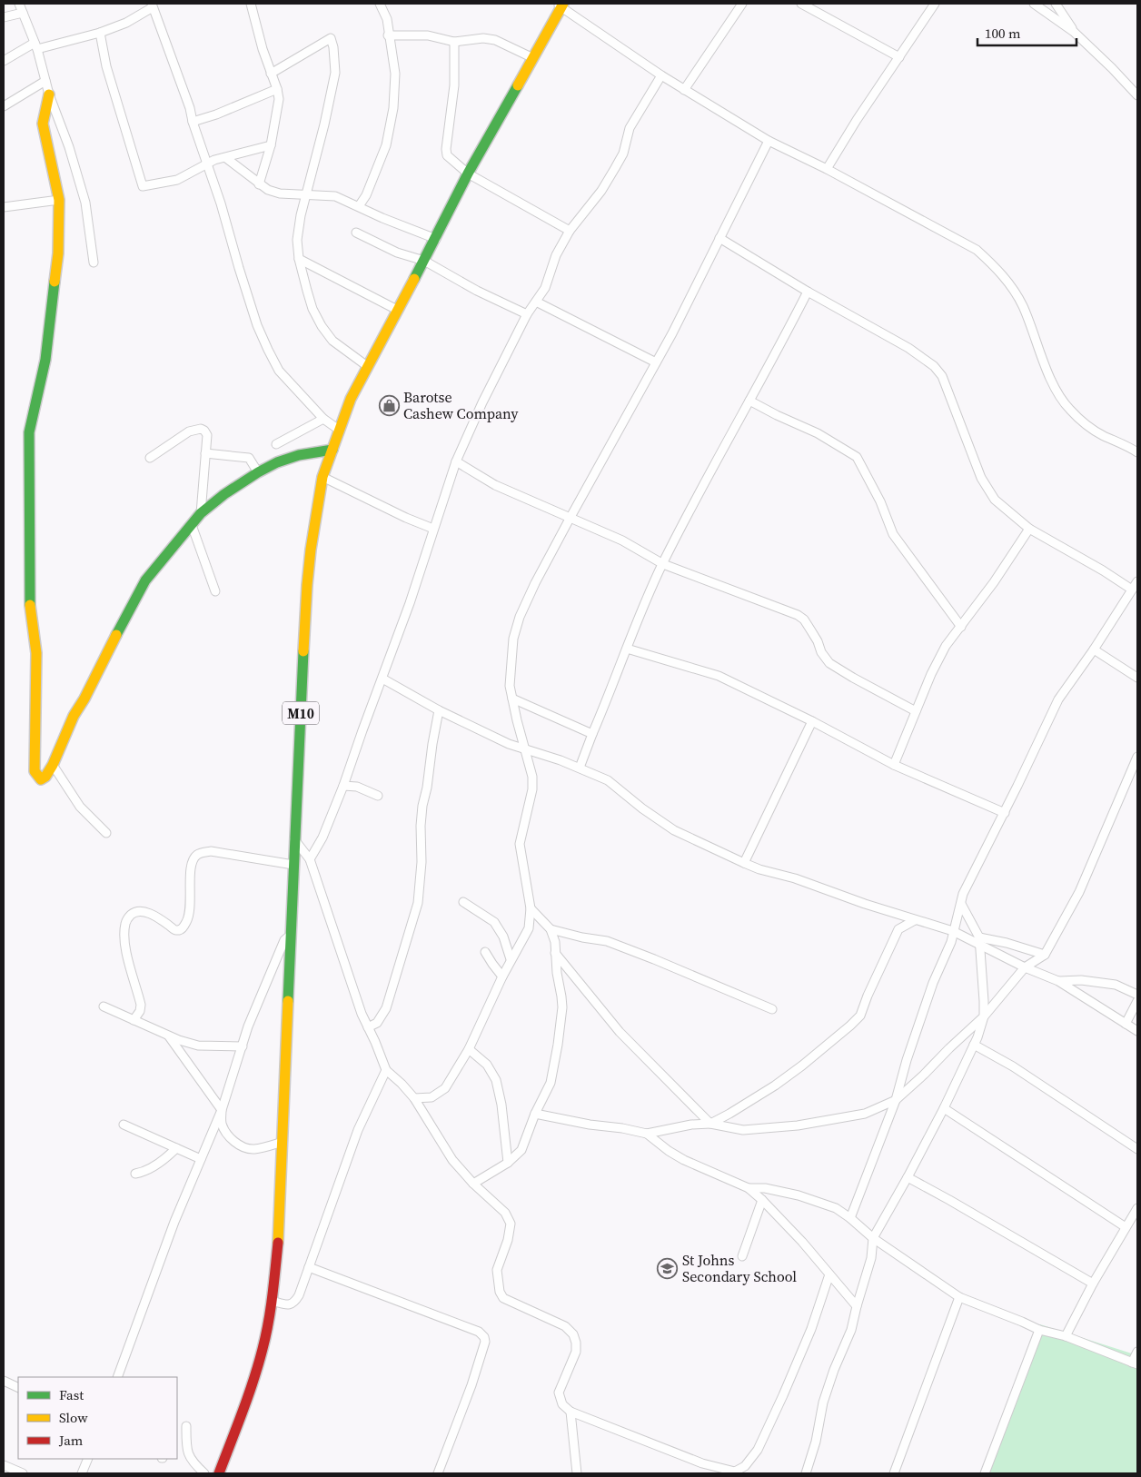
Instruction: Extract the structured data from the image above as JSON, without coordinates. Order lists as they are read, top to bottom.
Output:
{
  "streets": {
    "main road": ["M10"]
  },
  "places": {
    "shop": ["Barotse Cashew Company"],
    "school or university": ["St Johns Secondary School"]
  },
  "legend": ["Fast", "Slow", "Jam"],
  "scale_bar": "100 m"
}
